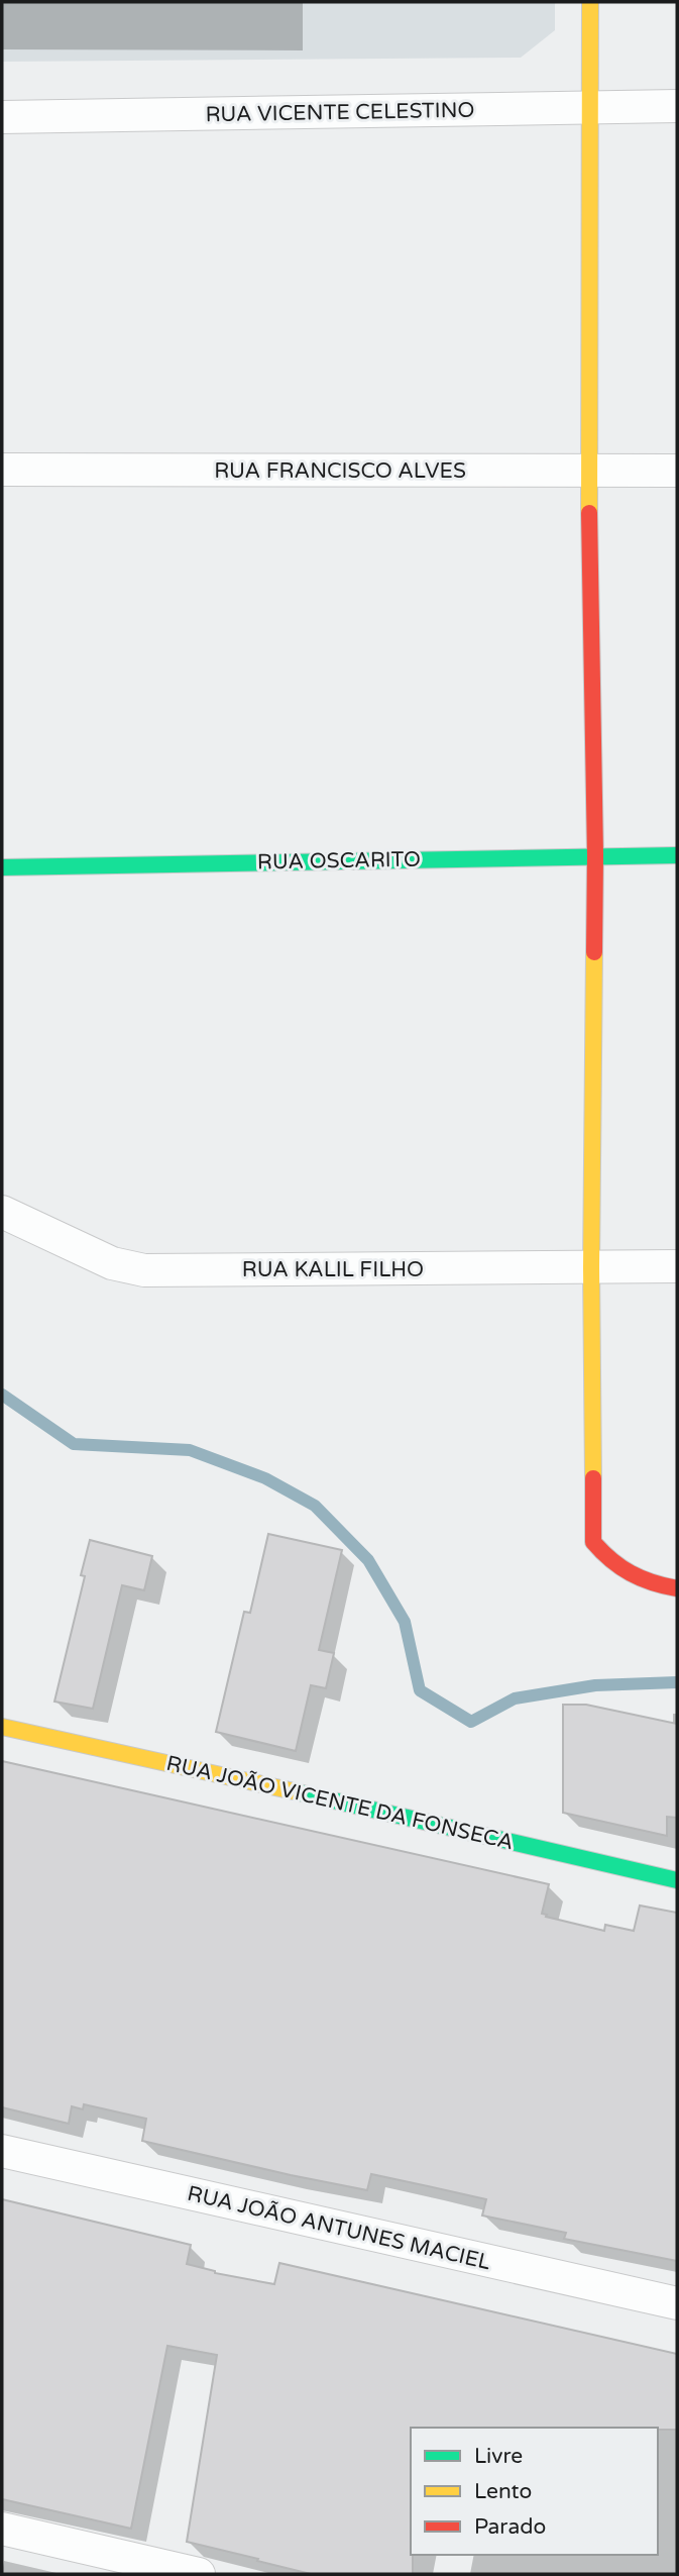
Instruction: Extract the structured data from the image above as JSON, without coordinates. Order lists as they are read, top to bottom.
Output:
{
  "streets": {
    "street": [
      "RUA VICENTE CELESTINO",
      "RUA FRANCISCO ALVES",
      "RUA OSCARITO",
      "RUA KALIL FILHO",
      "RUA JOÃO VICENTE DA FONSECA",
      "RUA JOÃO ANTUNES MACIEL"
    ]
  },
  "legend": ["Livre", "Lento", "Parado"]
}
